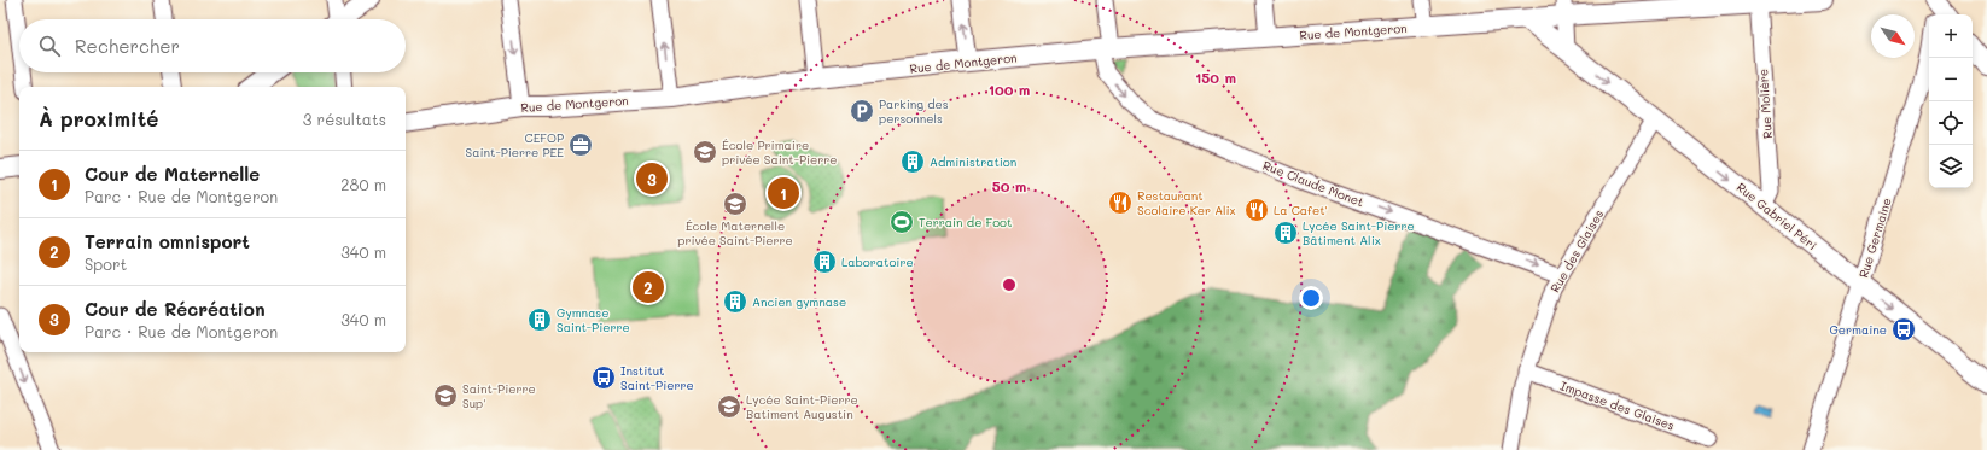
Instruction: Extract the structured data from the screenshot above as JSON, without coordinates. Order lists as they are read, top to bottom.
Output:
{
  "streets": {
    "street": [
      "Rue de Montgeron",
      "Rue Molière",
      "Rue Claude Monet",
      "Rue Gabriel Péri",
      "Rue Germaine",
      "Rue des Glaises",
      "Impasse des Glaises"
    ]
  },
  "crossings": [
    ["Rue de Montgeron", "Rue Molière"],
    ["Rue de Montgeron", "Rue Claude Monet"],
    ["Rue Molière", "Rue Gabriel Péri"],
    ["Rue Claude Monet", "Rue des Glaises"],
    ["Rue Gabriel Péri", "Rue Germaine"],
    ["Rue Gabriel Péri", "Rue des Glaises"],
    ["Rue des Glaises", "Impasse des Glaises"]
  ],
  "one_way": ["Rue Claude Monet", "Rue Gabriel Péri"],
  "places": {
    "parking": ["Parking des personnels"],
    "office": ["CEFOP Saint-Pierre PEE"],
    "school or university": [
      "École Primaire privée Saint-Pierre",
      "École Maternelle privée Saint-Pierre",
      "Saint-Pierre Sup'",
      "Lycée Saint-Pierre Batiment Augustin"
    ],
    "building": [
      "Administration",
      "Lycée Saint-Pierre Bâtiment Alix",
      "Laboratoire",
      "Ancien gymnase",
      "Gymnase Saint-Pierre"
    ],
    "restaurant": ["Restaurant Scolaire Ker Alix", "La Cafet'"],
    "sports": ["Terrain de Foot"],
    "bus stop": ["Germaine", "Institut Saint-Pierre"]
  },
  "north": "bottom right",
  "page": {
    "map_buttons": ["+", "−"],
    "search": "Rechercher",
    "heading": ["À proximité", "3 résultats"],
    "list": [
      {
        "mark": "1",
        "name": "Cour de Maternelle",
        "note": "Parc · Rue de Montgeron",
        "value": "280 m"
      },
      {
        "mark": "2",
        "name": "Terrain omnisport",
        "note": "Sport",
        "value": "340 m"
      },
      {
        "mark": "3",
        "name": "Cour de Récréation",
        "note": "Parc · Rue de Montgeron",
        "value": "340 m"
      }
    ],
    "pins": ["3", "1", "2"]
  },
  "rings": ["150 m", "100 m", "50 m"]
}
